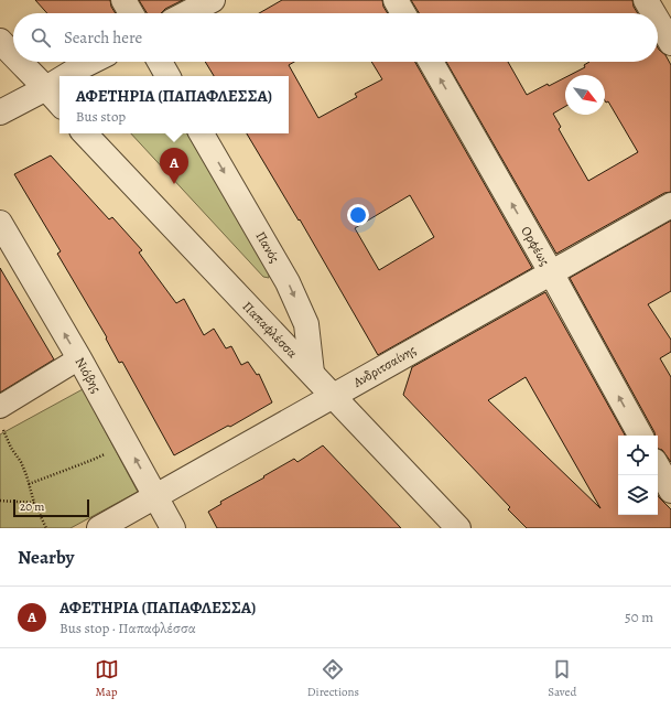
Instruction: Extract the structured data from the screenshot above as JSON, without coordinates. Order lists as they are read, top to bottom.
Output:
{
  "streets": {
    "street": [
      "Ορφέως",
      "Πανός",
      "Παπαφλέσσα",
      "Ανδριτσαίνης",
      "Νιόβης"
    ]
  },
  "crossings": [
    ["Ορφέως", "Ανδριτσαίνης"],
    ["Πανός", "Παπαφλέσσα"],
    ["Παπαφλέσσα", "Ανδριτσαίνης"],
    ["Ανδριτσαίνης", "Νιόβης"]
  ],
  "one_way": ["Ορφέως", "Πανός", "Νιόβης"],
  "scale_bar": "20 m",
  "north": "bottom right",
  "page": {
    "search": "Search here",
    "popup": ["ΑΦΕΤΗΡΙΑ (ΠΑΠΑΦΛΕΣΣΑ)", "Bus stop"],
    "pins": "A",
    "scale": "20 m",
    "heading": "Nearby",
    "list": [
      {
        "mark": "A",
        "name": "ΑΦΕΤΗΡΙΑ (ΠΑΠΑΦΛΕΣΣΑ)",
        "note": "Bus stop · Παπαφλέσσα",
        "value": "50 m"
      }
    ],
    "nav": ["Map", "Directions", "Saved"]
  }
}
